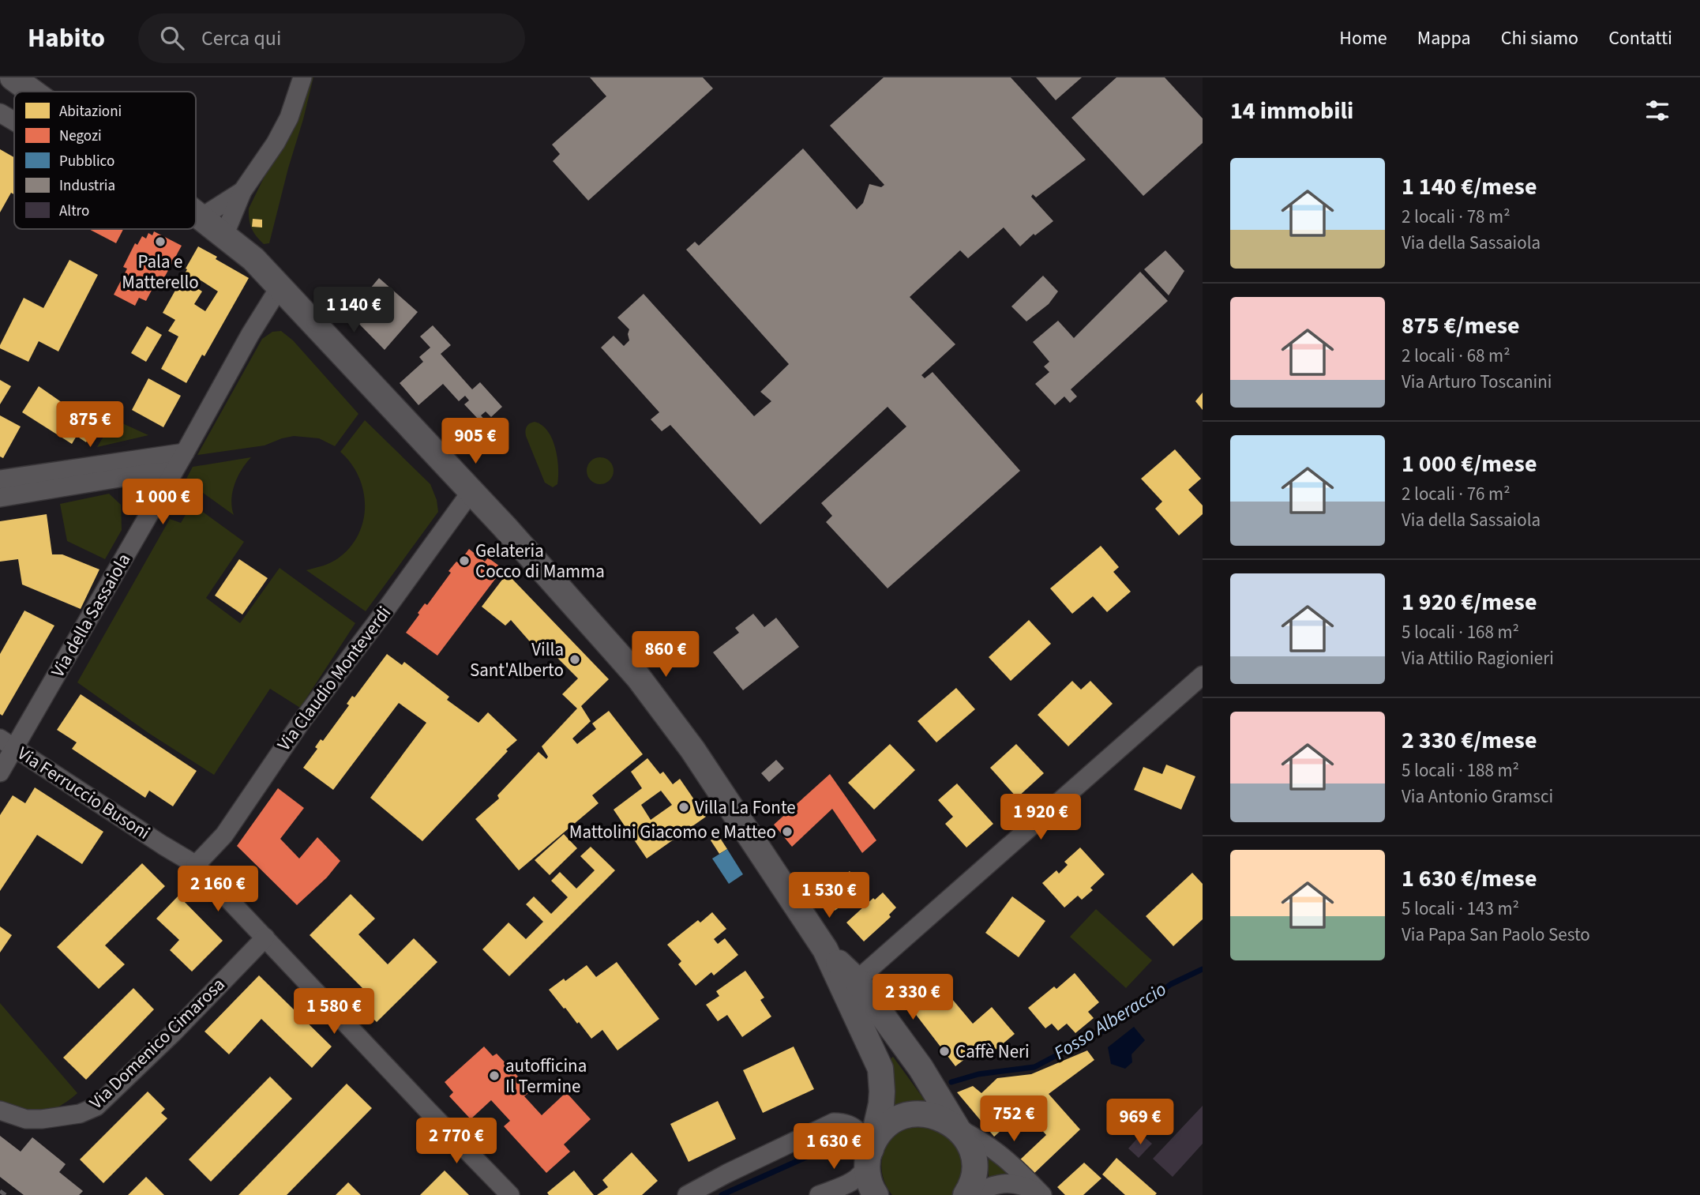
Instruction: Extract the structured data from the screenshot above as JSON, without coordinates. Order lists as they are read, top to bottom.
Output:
{
  "streets": {
    "street": [
      "Via della Sassaiola",
      "Via Claudio Monteverdi",
      "Via Ferruccio Busoni",
      "Via Domenico Cimarosa"
    ]
  },
  "crossings": [
    ["Via della Sassaiola", "Via Ferruccio Busoni"],
    ["Via Claudio Monteverdi", "Via Ferruccio Busoni"],
    ["Via Ferruccio Busoni", "Via Domenico Cimarosa"]
  ],
  "water": ["Fosso Alberaccio"],
  "places": [
    "Pala e Matterello",
    "Gelateria Cocco di Mamma",
    "Villa Sant'Alberto",
    "Villa La Fonte",
    "Mattolini Giacomo e Matteo",
    "Caffè Neri",
    "autofficina Il Termine"
  ],
  "legend": [
    "Abitazioni",
    "Negozi",
    "Pubblico",
    "Industria",
    "Altro"
  ],
  "page": {
    "header": "Habito",
    "search": "Cerca qui",
    "nav": [
      "Home",
      "Mappa",
      "Chi siamo",
      "Contatti"
    ],
    "heading": "14 immobili",
    "list": [
      {
        "name": "1 140 €/mese",
        "note": "2 locali · 78 m² · Via della Sassaiola"
      },
      {
        "name": "875 €/mese",
        "note": "2 locali · 68 m² · Via Arturo Toscanini"
      },
      {
        "name": "1 000 €/mese",
        "note": "2 locali · 76 m² · Via della Sassaiola"
      },
      {
        "name": "1 920 €/mese",
        "note": "5 locali · 168 m² · Via Attilio Ragionieri"
      },
      {
        "name": "2 330 €/mese",
        "note": "5 locali · 188 m² · Via Antonio Gramsci"
      },
      {
        "name": "1 630 €/mese",
        "note": "5 locali · 143 m² · Via Papa San Paolo Sesto"
      }
    ],
    "price": [
      "1 140 €",
      "875 €",
      "905 €",
      "1 000 €",
      "860 €",
      "1 920 €",
      "2 160 €",
      "1 530 €",
      "2 330 €",
      "1 580 €",
      "752 €",
      "969 €",
      "2 770 €",
      "1 630 €"
    ]
  }
}
